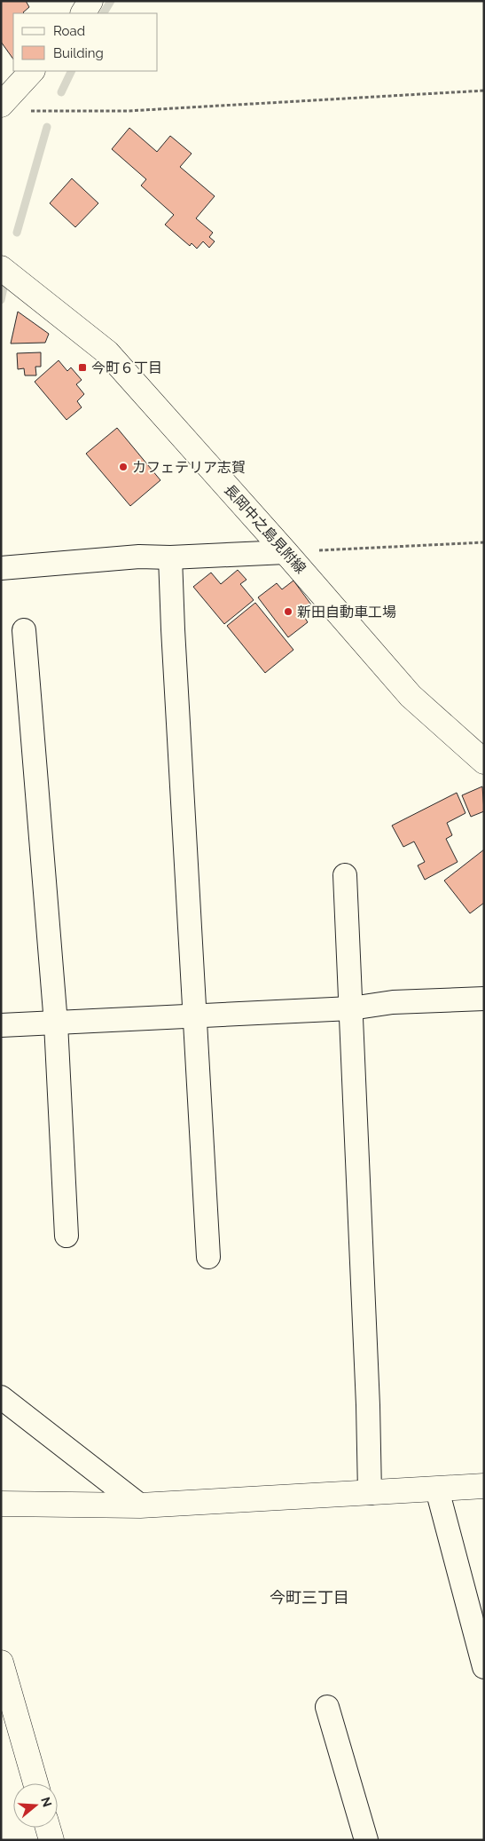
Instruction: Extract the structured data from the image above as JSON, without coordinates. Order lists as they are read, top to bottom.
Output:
{
  "streets": {
    "main road": ["長岡中之島見附線"]
  },
  "districts": ["今町三丁目"],
  "places": {
    "transit": ["今町６丁目"],
    "other": ["カフェテリア志賀", "新田自動車工場"]
  },
  "legend": ["Road", "Building"],
  "north": "right"
}
